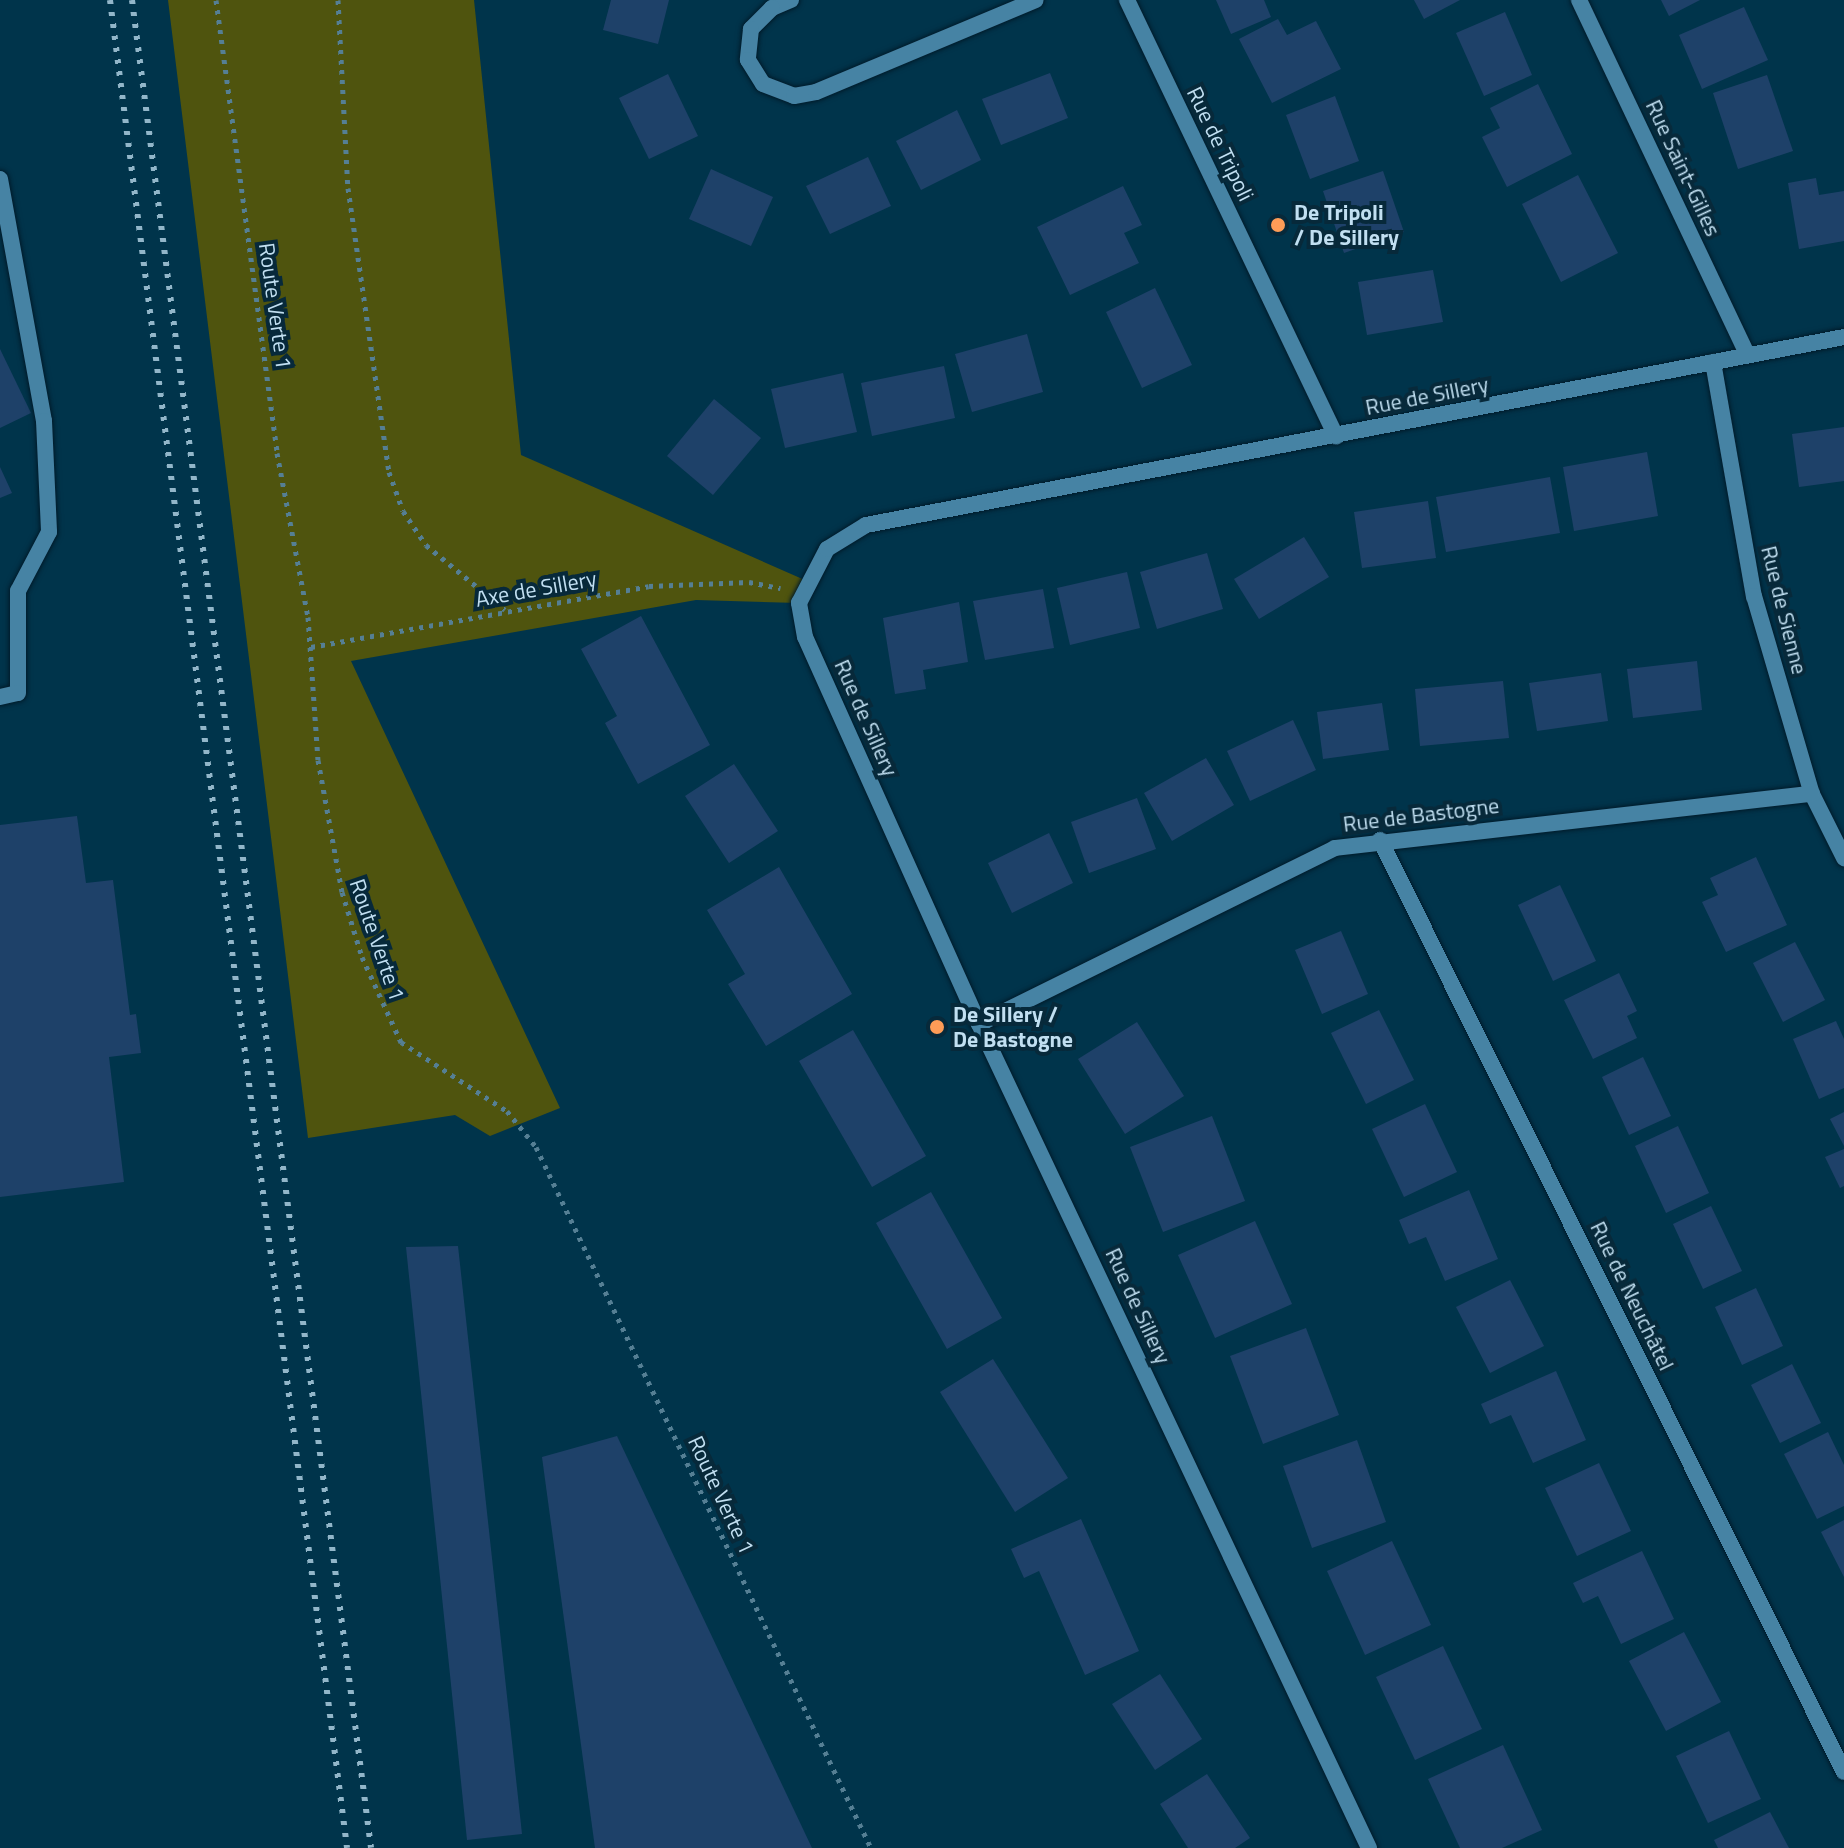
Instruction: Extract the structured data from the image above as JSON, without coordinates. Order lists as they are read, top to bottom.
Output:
{
  "streets": {
    "street": [
      "Rue de Tripoli",
      "Rue Saint-Gilles",
      "Rue de Sillery",
      "Rue de Sienne",
      "Rue de Bastogne",
      "Rue de Neuchâtel"
    ],
    "path": ["Route Verte 1", "Axe de Sillery"]
  },
  "crossings": [
    ["Rue de Tripoli", "Rue de Sillery"],
    ["Rue Saint-Gilles", "Rue de Sillery"],
    ["Route Verte 1", "Axe de Sillery"],
    ["Rue de Sillery", "Rue de Sienne"],
    ["Rue de Sillery", "Rue de Bastogne"],
    ["Rue de Sienne", "Rue de Bastogne"],
    ["Rue de Bastogne", "Rue de Neuchâtel"]
  ],
  "places": ["De Tripoli / De Sillery", "De Sillery / De Bastogne"]
}
